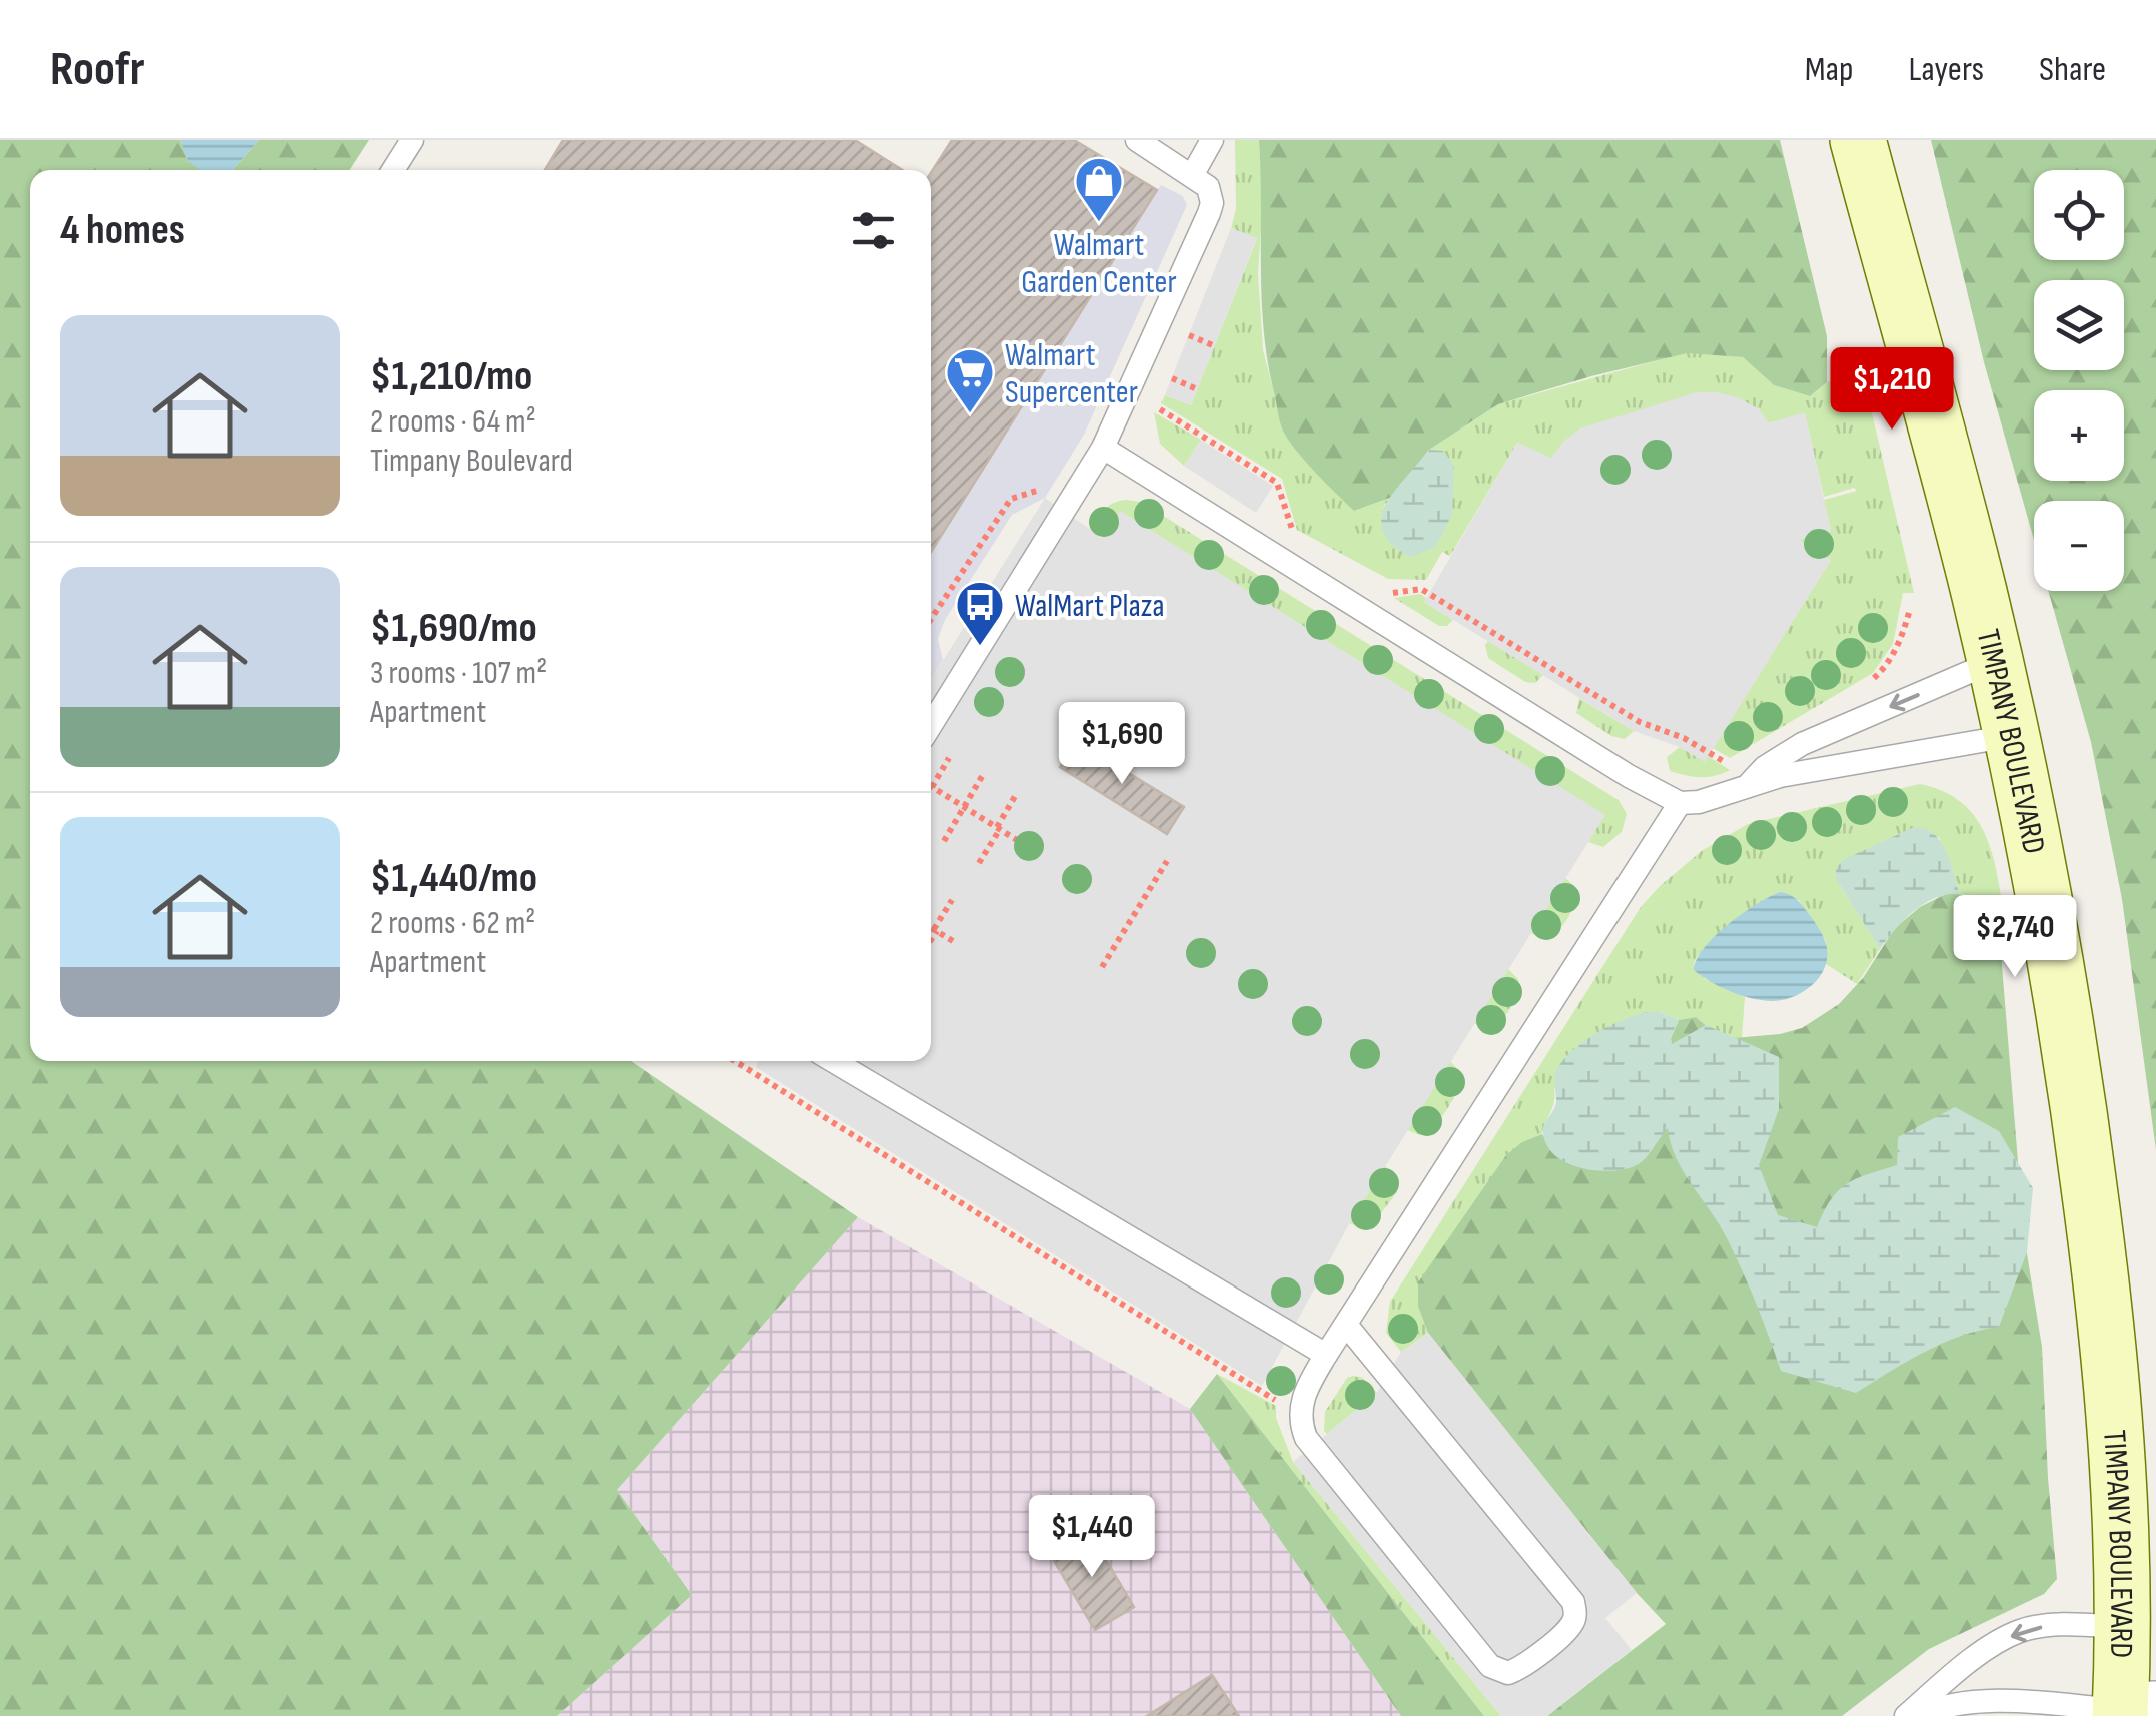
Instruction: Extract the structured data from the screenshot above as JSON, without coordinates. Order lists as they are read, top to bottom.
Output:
{
  "streets": {
    "main road": ["TIMPANY BOULEVARD"]
  },
  "places": {
    "shop": ["Walmart Garden Center"],
    "supermarket": ["Walmart Supercenter"],
    "bus stop": ["WalMart Plaza"]
  },
  "page": {
    "header": "Roofr",
    "nav": ["Map", "Layers", "Share"],
    "map_buttons": ["+", "−"],
    "heading": "4 homes",
    "list": [
      {
        "name": "$1,210/mo",
        "note": "2 rooms · 64 m² · Timpany Boulevard"
      },
      {
        "name": "$1,690/mo",
        "note": "3 rooms · 107 m² · Apartment"
      },
      {
        "name": "$1,440/mo",
        "note": "2 rooms · 62 m² · Apartment"
      }
    ],
    "price": [
      "$1,210",
      "$1,690",
      "$2,740",
      "$1,440"
    ]
  }
}
